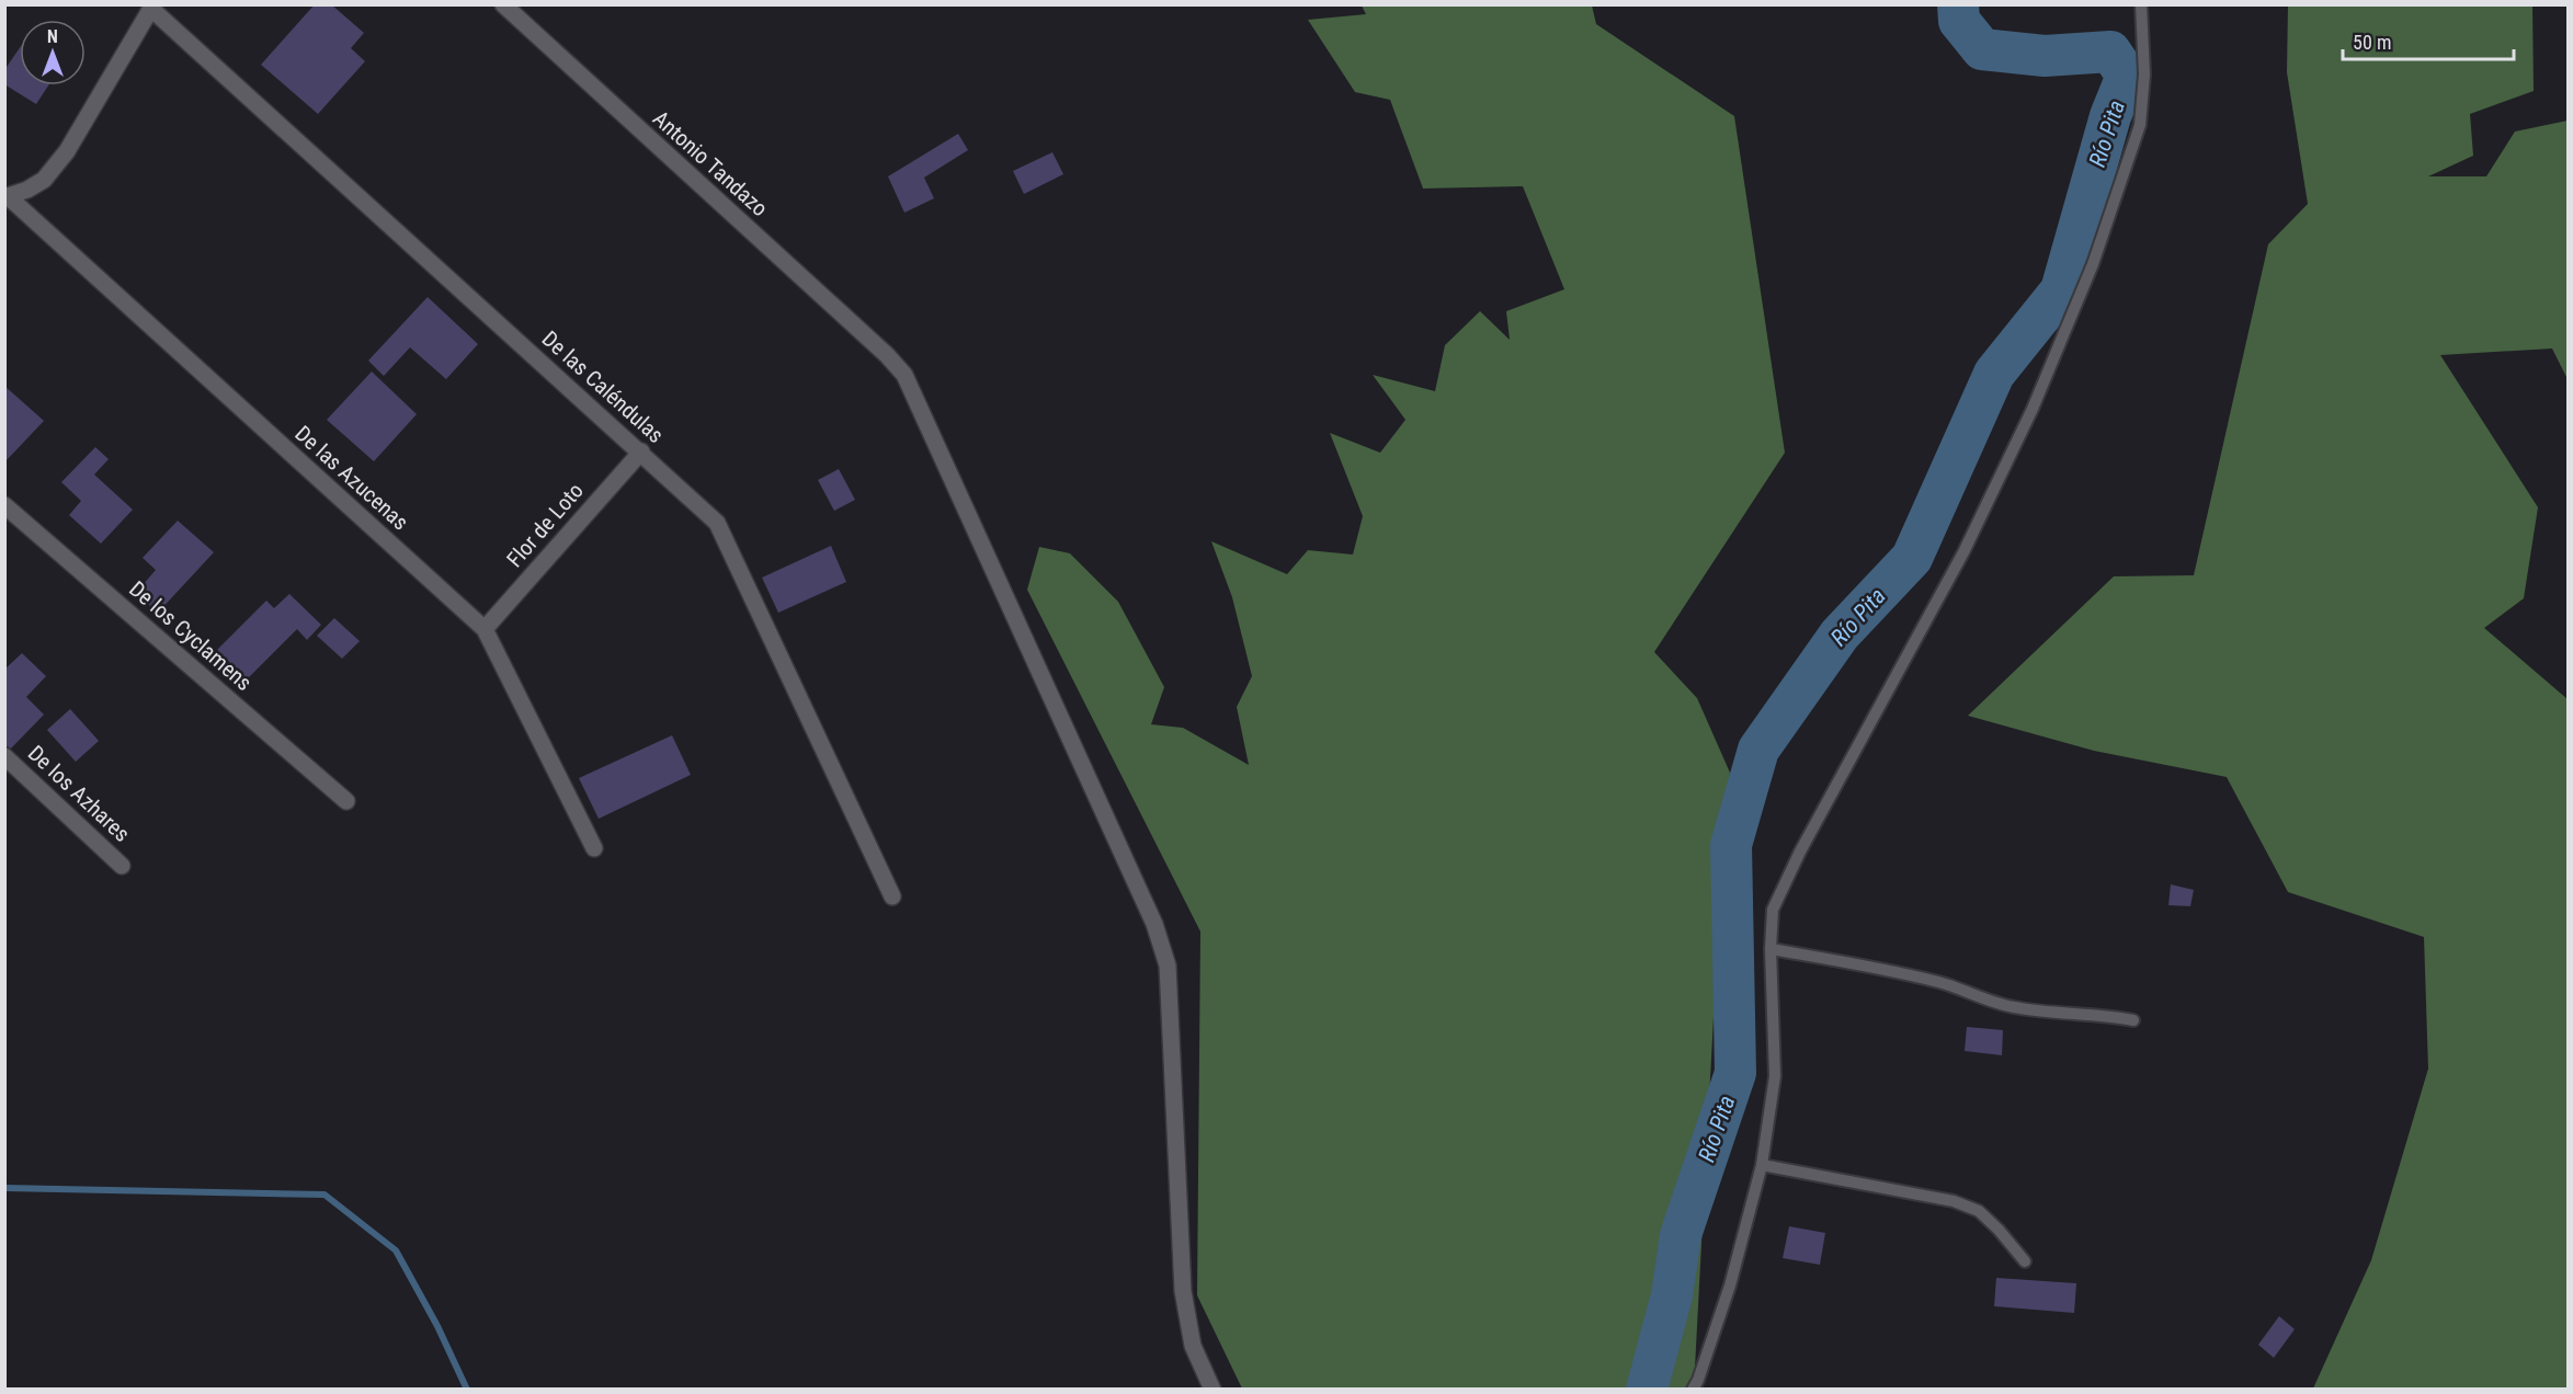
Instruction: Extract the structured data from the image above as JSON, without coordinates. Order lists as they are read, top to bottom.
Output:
{
  "streets": {
    "street": [
      "Antonio Tandazo",
      "De las Caléndulas",
      "De las Azucenas",
      "Flor de Loto",
      "De los Cyclamens",
      "De los Azhares"
    ]
  },
  "crossings": [
    ["De las Caléndulas", "Flor de Loto"],
    ["De las Azucenas", "Flor de Loto"]
  ],
  "water": ["Río Pita"],
  "scale_bar": "50 m",
  "north": "top"
}
